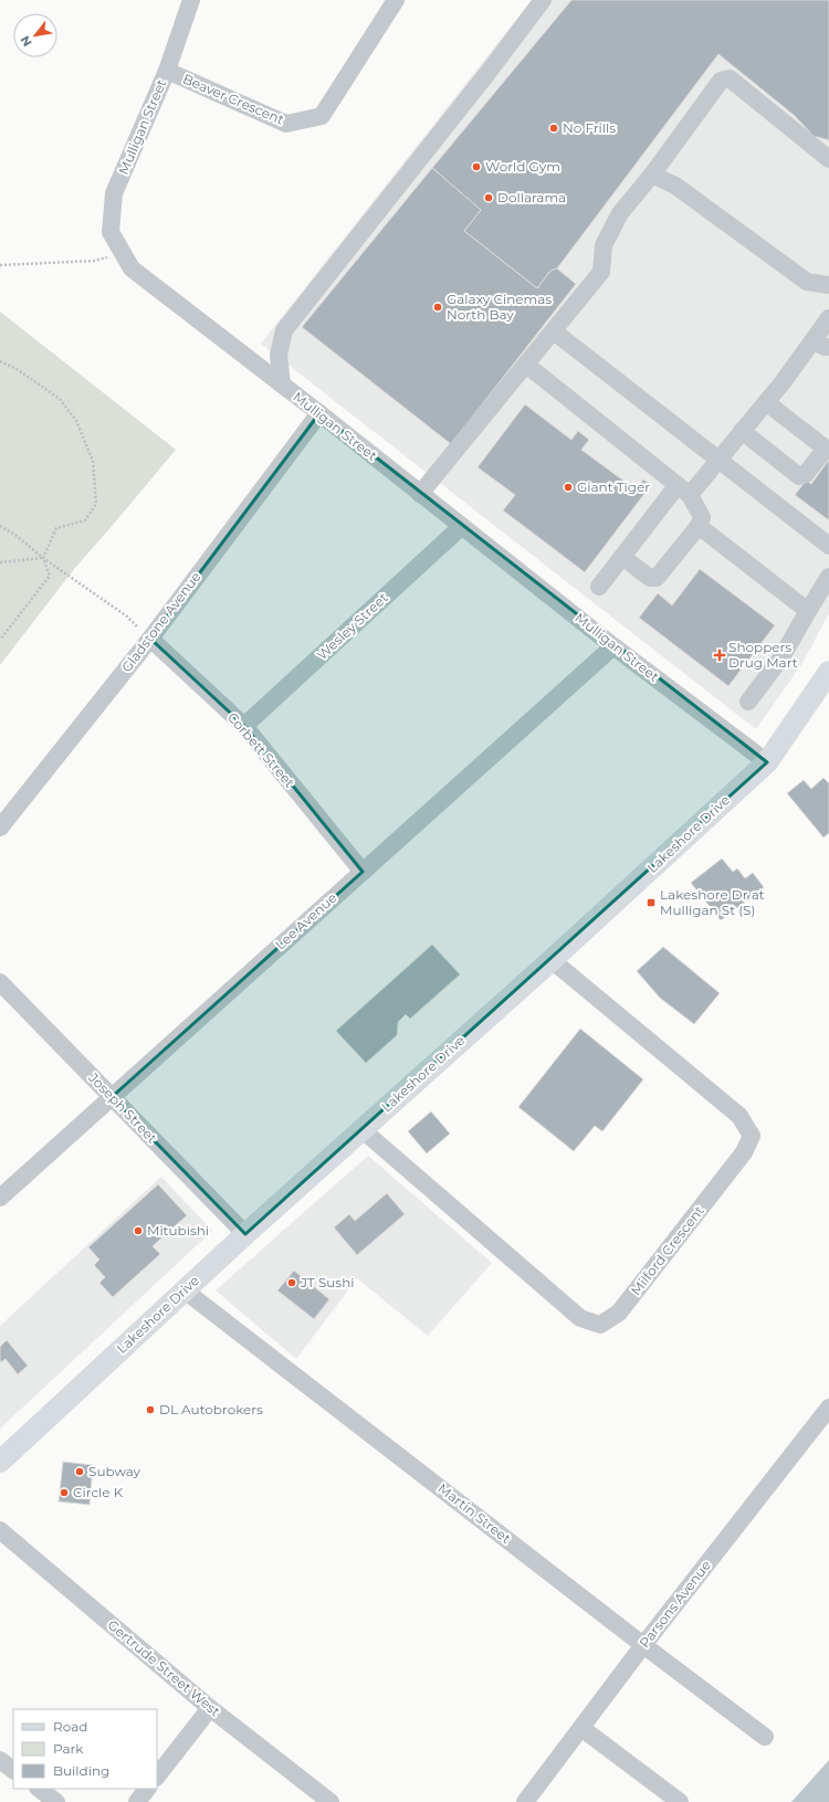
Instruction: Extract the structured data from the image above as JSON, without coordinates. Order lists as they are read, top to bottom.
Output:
{
  "streets": {
    "main road": ["Lakeshore Drive"],
    "street": [
      "Beaver Crescent",
      "Mulligan Street",
      "Gladstone Avenue",
      "Wesley Street",
      "Corbett Street",
      "Lee Avenue",
      "Joseph Street",
      "Milford Crescent",
      "Martin Street",
      "Parsons Avenue",
      "Gertrude Street West"
    ]
  },
  "crossings": [
    ["Beaver Crescent", "Mulligan Street"],
    ["Mulligan Street", "Gladstone Avenue"],
    ["Mulligan Street", "Wesley Street"],
    ["Mulligan Street", "Lakeshore Drive"],
    ["Mulligan Street", "Lee Avenue"],
    ["Gladstone Avenue", "Corbett Street"],
    ["Wesley Street", "Corbett Street"],
    ["Corbett Street", "Lee Avenue"],
    ["Lakeshore Drive", "Joseph Street"],
    ["Lakeshore Drive", "Milford Crescent"],
    ["Lakeshore Drive", "Martin Street"],
    ["Lee Avenue", "Joseph Street"],
    ["Martin Street", "Parsons Avenue"]
  ],
  "places": {
    "other": [
      "No Frills",
      "World Gym",
      "Dollarama",
      "Galaxy Cinemas North Bay",
      "Giant Tiger",
      "Mitubishi",
      "JT Sushi",
      "DL Autobrokers",
      "Subway",
      "Circle K"
    ],
    "health": ["Shoppers Drug Mart"],
    "transit": ["Lakeshore Dr at Mulligan St (S)"]
  },
  "legend": ["Road", "Park", "Building"],
  "north": "bottom left"
}
